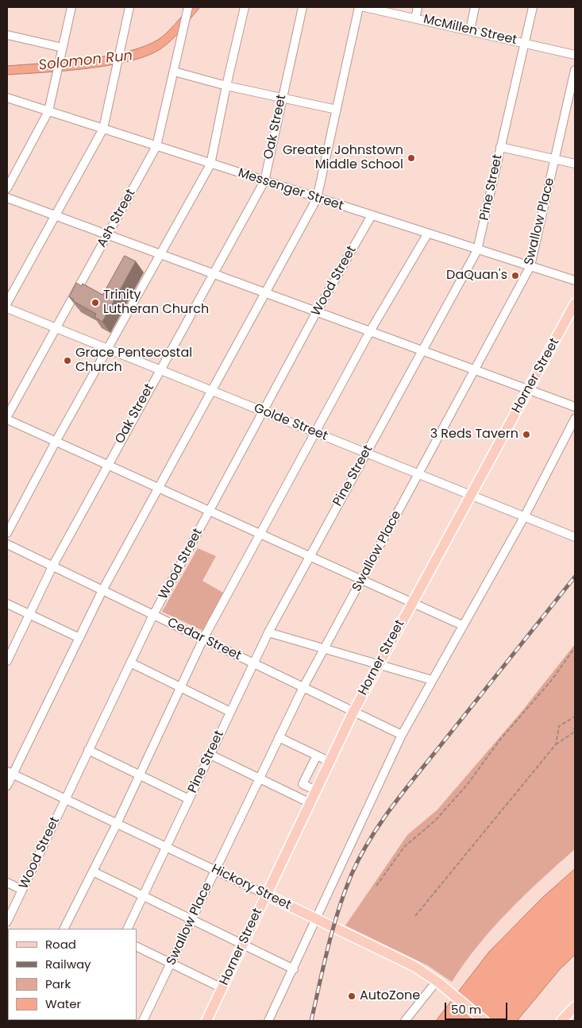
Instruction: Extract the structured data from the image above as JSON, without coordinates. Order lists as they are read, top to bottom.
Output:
{
  "streets": {
    "main road": ["Horner Street", "Hickory Street"],
    "street": [
      "McMillen Street",
      "Oak Street",
      "Pine Street",
      "Messenger Street",
      "Ash Street",
      "Swallow Place",
      "Wood Street",
      "Golde Street",
      "Cedar Street"
    ]
  },
  "crossings": [
    ["McMillen Street", "Pine Street"],
    ["Oak Street", "Messenger Street"],
    ["Oak Street", "Golde Street"],
    ["Oak Street", "Cedar Street"],
    ["Pine Street", "Messenger Street"],
    ["Pine Street", "Golde Street"],
    ["Pine Street", "Cedar Street"],
    ["Pine Street", "Hickory Street"],
    ["Messenger Street", "Ash Street"],
    ["Messenger Street", "Swallow Place"],
    ["Messenger Street", "Wood Street"],
    ["Ash Street", "Golde Street"],
    ["Swallow Place", "Golde Street"],
    ["Swallow Place", "Cedar Street"],
    ["Swallow Place", "Hickory Street"],
    ["Wood Street", "Golde Street"],
    ["Wood Street", "Cedar Street"],
    ["Wood Street", "Hickory Street"],
    ["Horner Street", "Golde Street"],
    ["Horner Street", "Cedar Street"],
    ["Horner Street", "Hickory Street"]
  ],
  "water": ["Solomon Run"],
  "places": [
    "Greater Johnstown Middle School",
    "DaQuan's",
    "Trinity Lutheran Church",
    "Grace Pentecostal Church",
    "3 Reds Tavern",
    "AutoZone"
  ],
  "legend": [
    "Road",
    "Railway",
    "Park",
    "Water"
  ],
  "scale_bar": "50 m"
}
